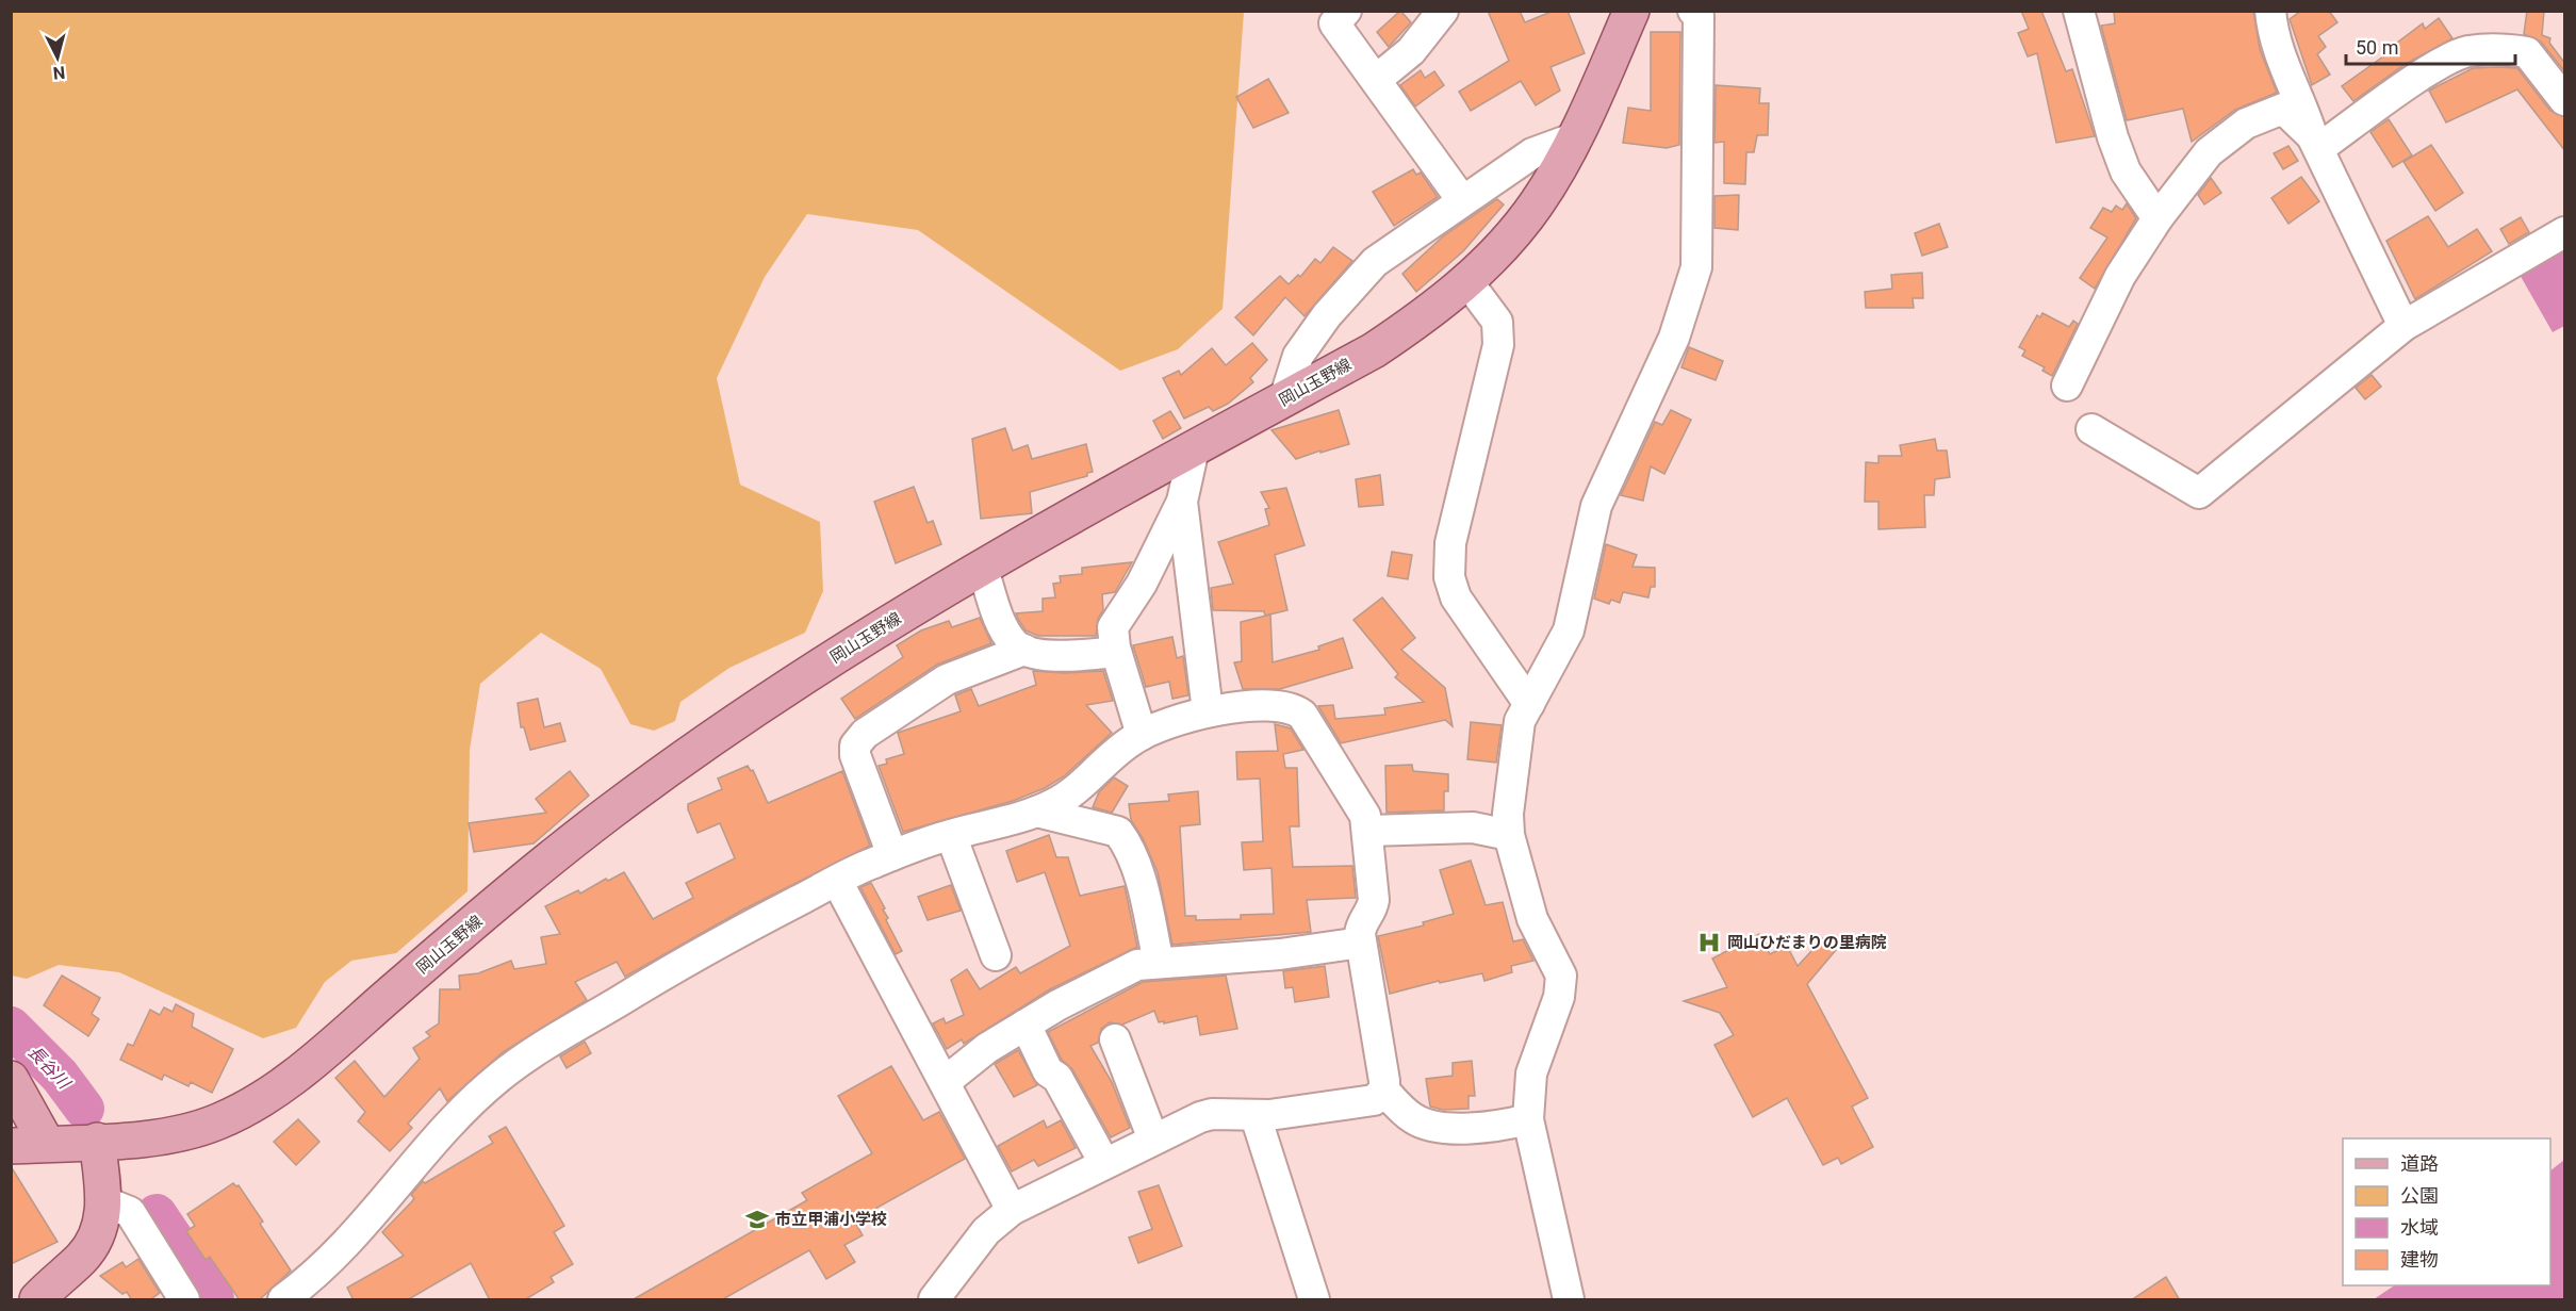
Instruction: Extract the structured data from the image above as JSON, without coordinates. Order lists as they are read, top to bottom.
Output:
{
  "streets": {
    "main road": ["岡山玉野線"]
  },
  "water": ["長谷川"],
  "places": {
    "hospital": ["岡山ひだまりの里病院"],
    "school or university": ["市立甲浦小学校"]
  },
  "legend": [
    "道路",
    "公園",
    "水域",
    "建物"
  ],
  "scale_bar": "50 m",
  "north": "bottom"
}
